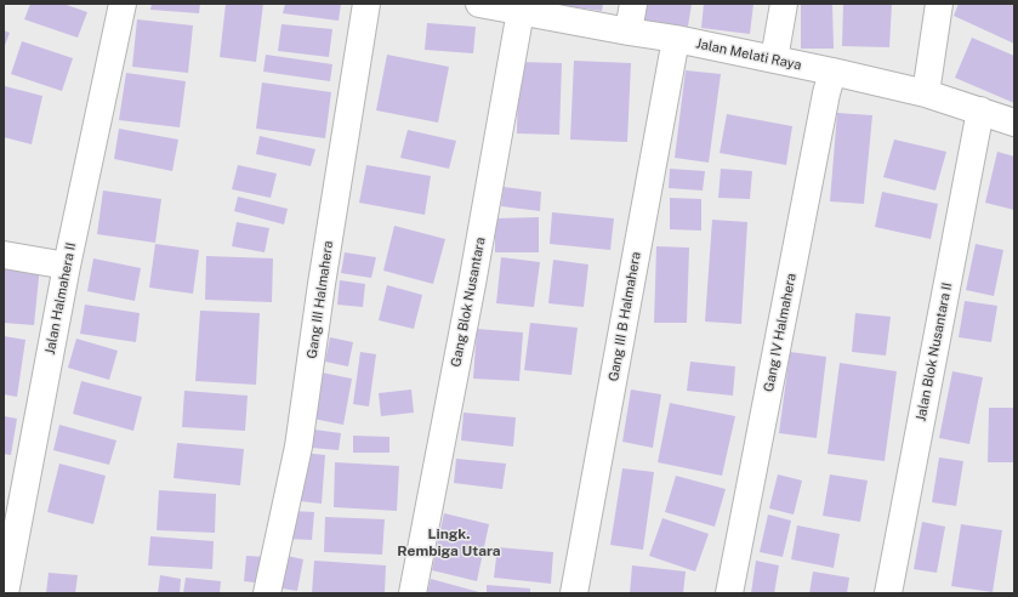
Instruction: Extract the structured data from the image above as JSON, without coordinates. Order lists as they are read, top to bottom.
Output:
{
  "streets": {
    "street": [
      "Jalan Melati Raya",
      "Jalan Halmahera II",
      "Gang III Halmahera",
      "Gang Blok Nusantara",
      "Gang III B Halmahera",
      "Gang IV Halmahera",
      "Jalan Blok Nusantara II"
    ]
  },
  "crossings": [
    ["Jalan Melati Raya", "Gang Blok Nusantara"],
    ["Jalan Melati Raya", "Gang III B Halmahera"],
    ["Jalan Melati Raya", "Gang IV Halmahera"],
    ["Jalan Melati Raya", "Jalan Blok Nusantara II"]
  ],
  "districts": ["Lingk. Rembiga Utara"]
}
